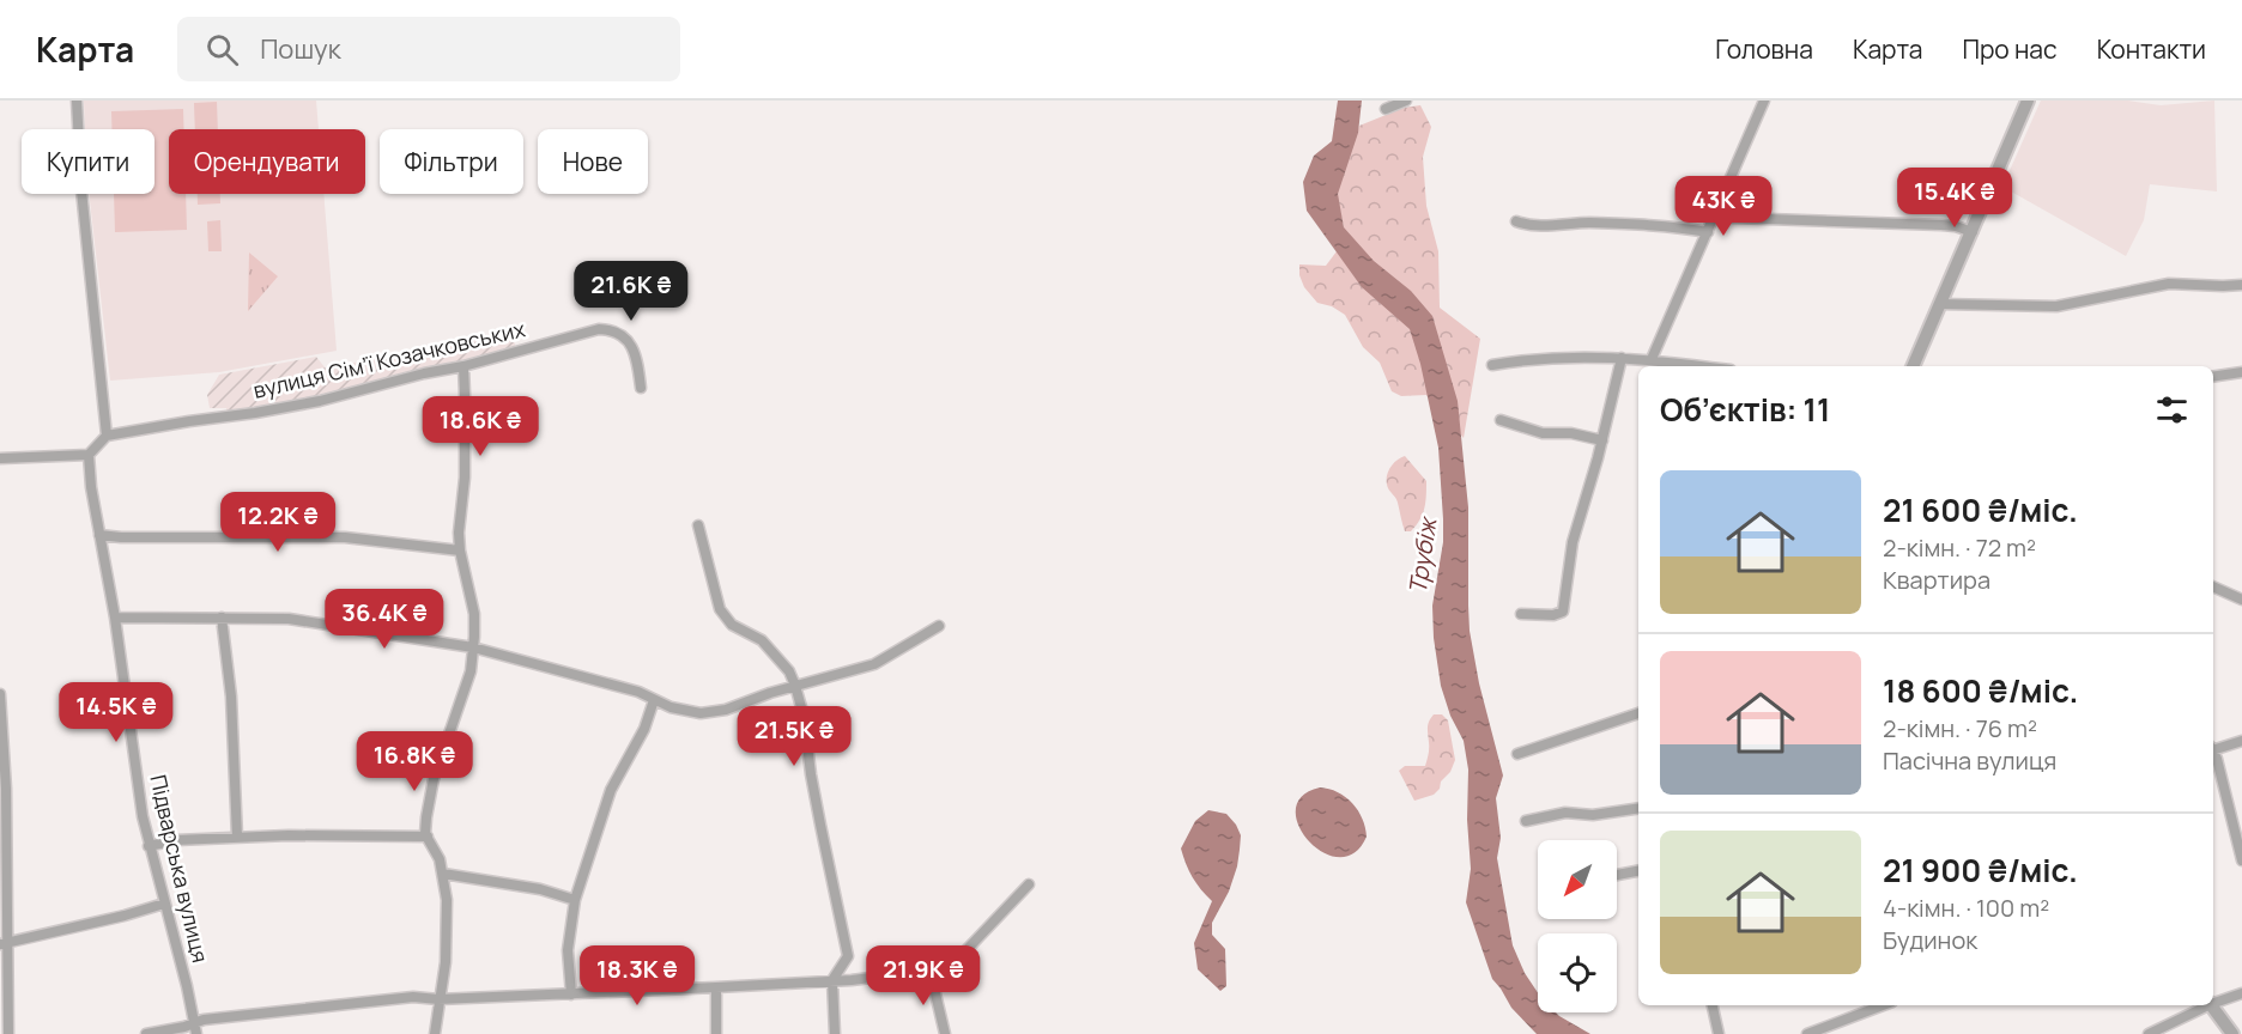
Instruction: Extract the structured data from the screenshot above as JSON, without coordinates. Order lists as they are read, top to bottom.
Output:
{
  "streets": {
    "street": ["вулиця Сімʼї Козачковських", "Підварська вулиця"]
  },
  "water": ["Трубіж"],
  "north": "bottom left",
  "page": {
    "header": "Карта",
    "search": "Пошук",
    "nav": [
      "Головна",
      "Карта",
      "Про нас",
      "Контакти"
    ],
    "chip": [
      "Купити",
      "Орендувати",
      "Фільтри",
      "Нове"
    ],
    "price": [
      "15.4K ₴",
      "43K ₴",
      "21.6K ₴",
      "18.6K ₴",
      "12.2K ₴",
      "36.4K ₴",
      "14.5K ₴",
      "21.5K ₴",
      "16.8K ₴",
      "18.3K ₴",
      "21.9K ₴"
    ],
    "heading": "Об’єктів: 11",
    "list": [
      {
        "name": "21 600 ₴/міс.",
        "note": "2-кімн. · 72 m² · Квартира"
      },
      {
        "name": "18 600 ₴/міс.",
        "note": "2-кімн. · 76 m² · Пасічна вулиця"
      },
      {
        "name": "21 900 ₴/міс.",
        "note": "4-кімн. · 100 m² · Будинок"
      }
    ]
  }
}
